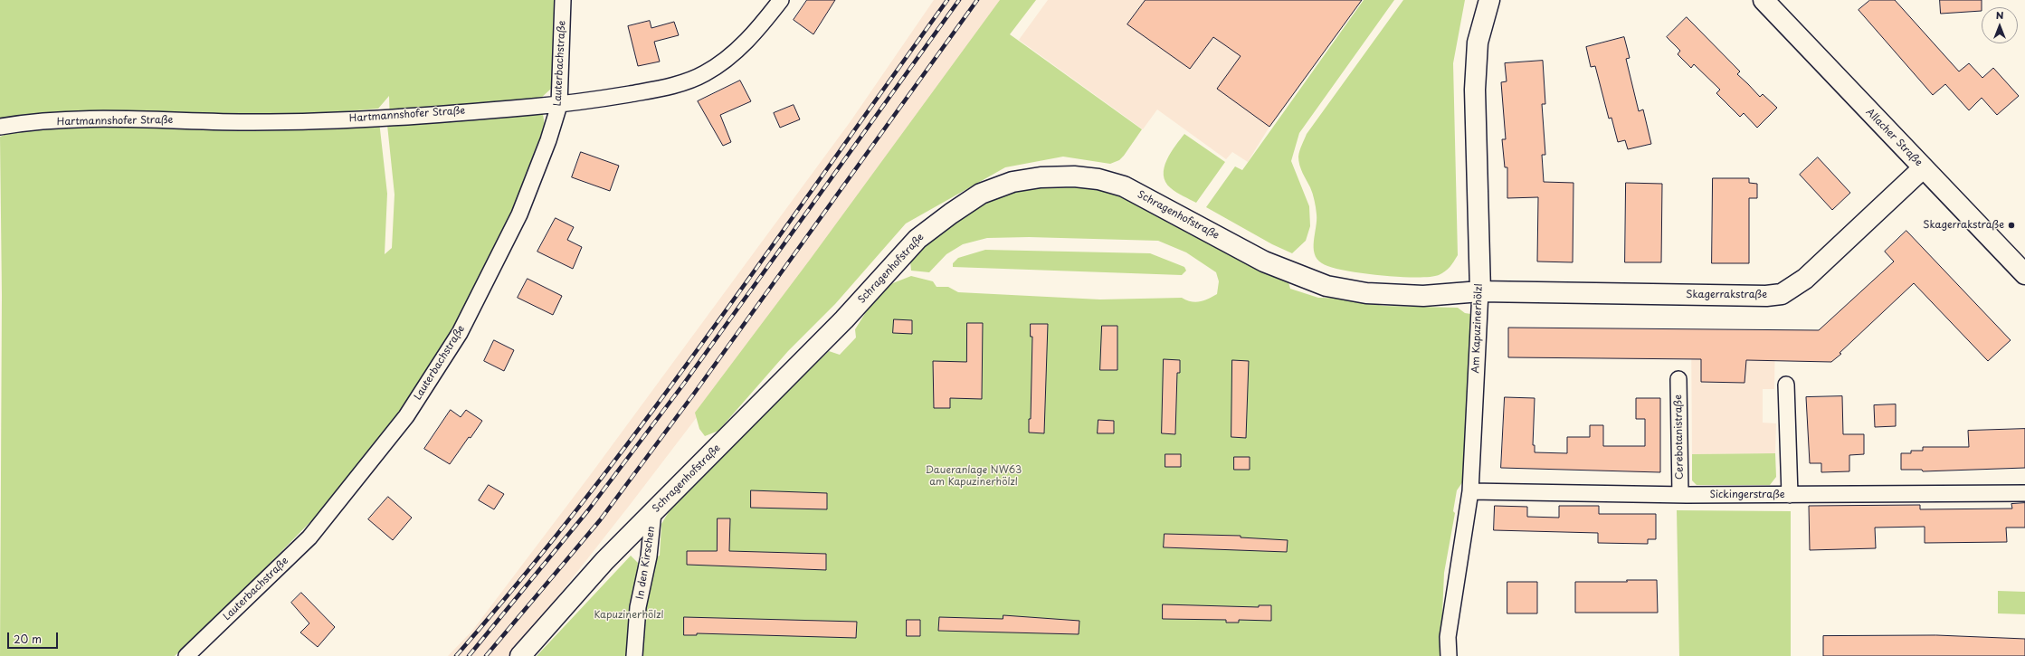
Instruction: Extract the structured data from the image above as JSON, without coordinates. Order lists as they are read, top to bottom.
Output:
{
  "streets": {
    "street": [
      "Lauterbachstraße",
      "Hartmannshofer Straße",
      "Allacher Straße",
      "Schragenhofstraße",
      "Skagerrakstraße",
      "Am Kapuzinerhölzl",
      "Cerebotanistraße",
      "Sickingerstraße",
      "In den Kirschen"
    ]
  },
  "crossings": [
    ["Lauterbachstraße", "Hartmannshofer Straße"],
    ["Allacher Straße", "Skagerrakstraße"],
    ["Schragenhofstraße", "Skagerrakstraße"],
    ["Schragenhofstraße", "Am Kapuzinerhölzl"],
    ["Schragenhofstraße", "In den Kirschen"],
    ["Skagerrakstraße", "Am Kapuzinerhölzl"],
    ["Am Kapuzinerhölzl", "Sickingerstraße"],
    ["Cerebotanistraße", "Sickingerstraße"]
  ],
  "parks": ["Daueranlage NW63 am Kapuzinerhölzl", "Kapuzinerhölzl"],
  "places": ["Skagerrakstraße"],
  "scale_bar": "20 m",
  "north": "top"
}
